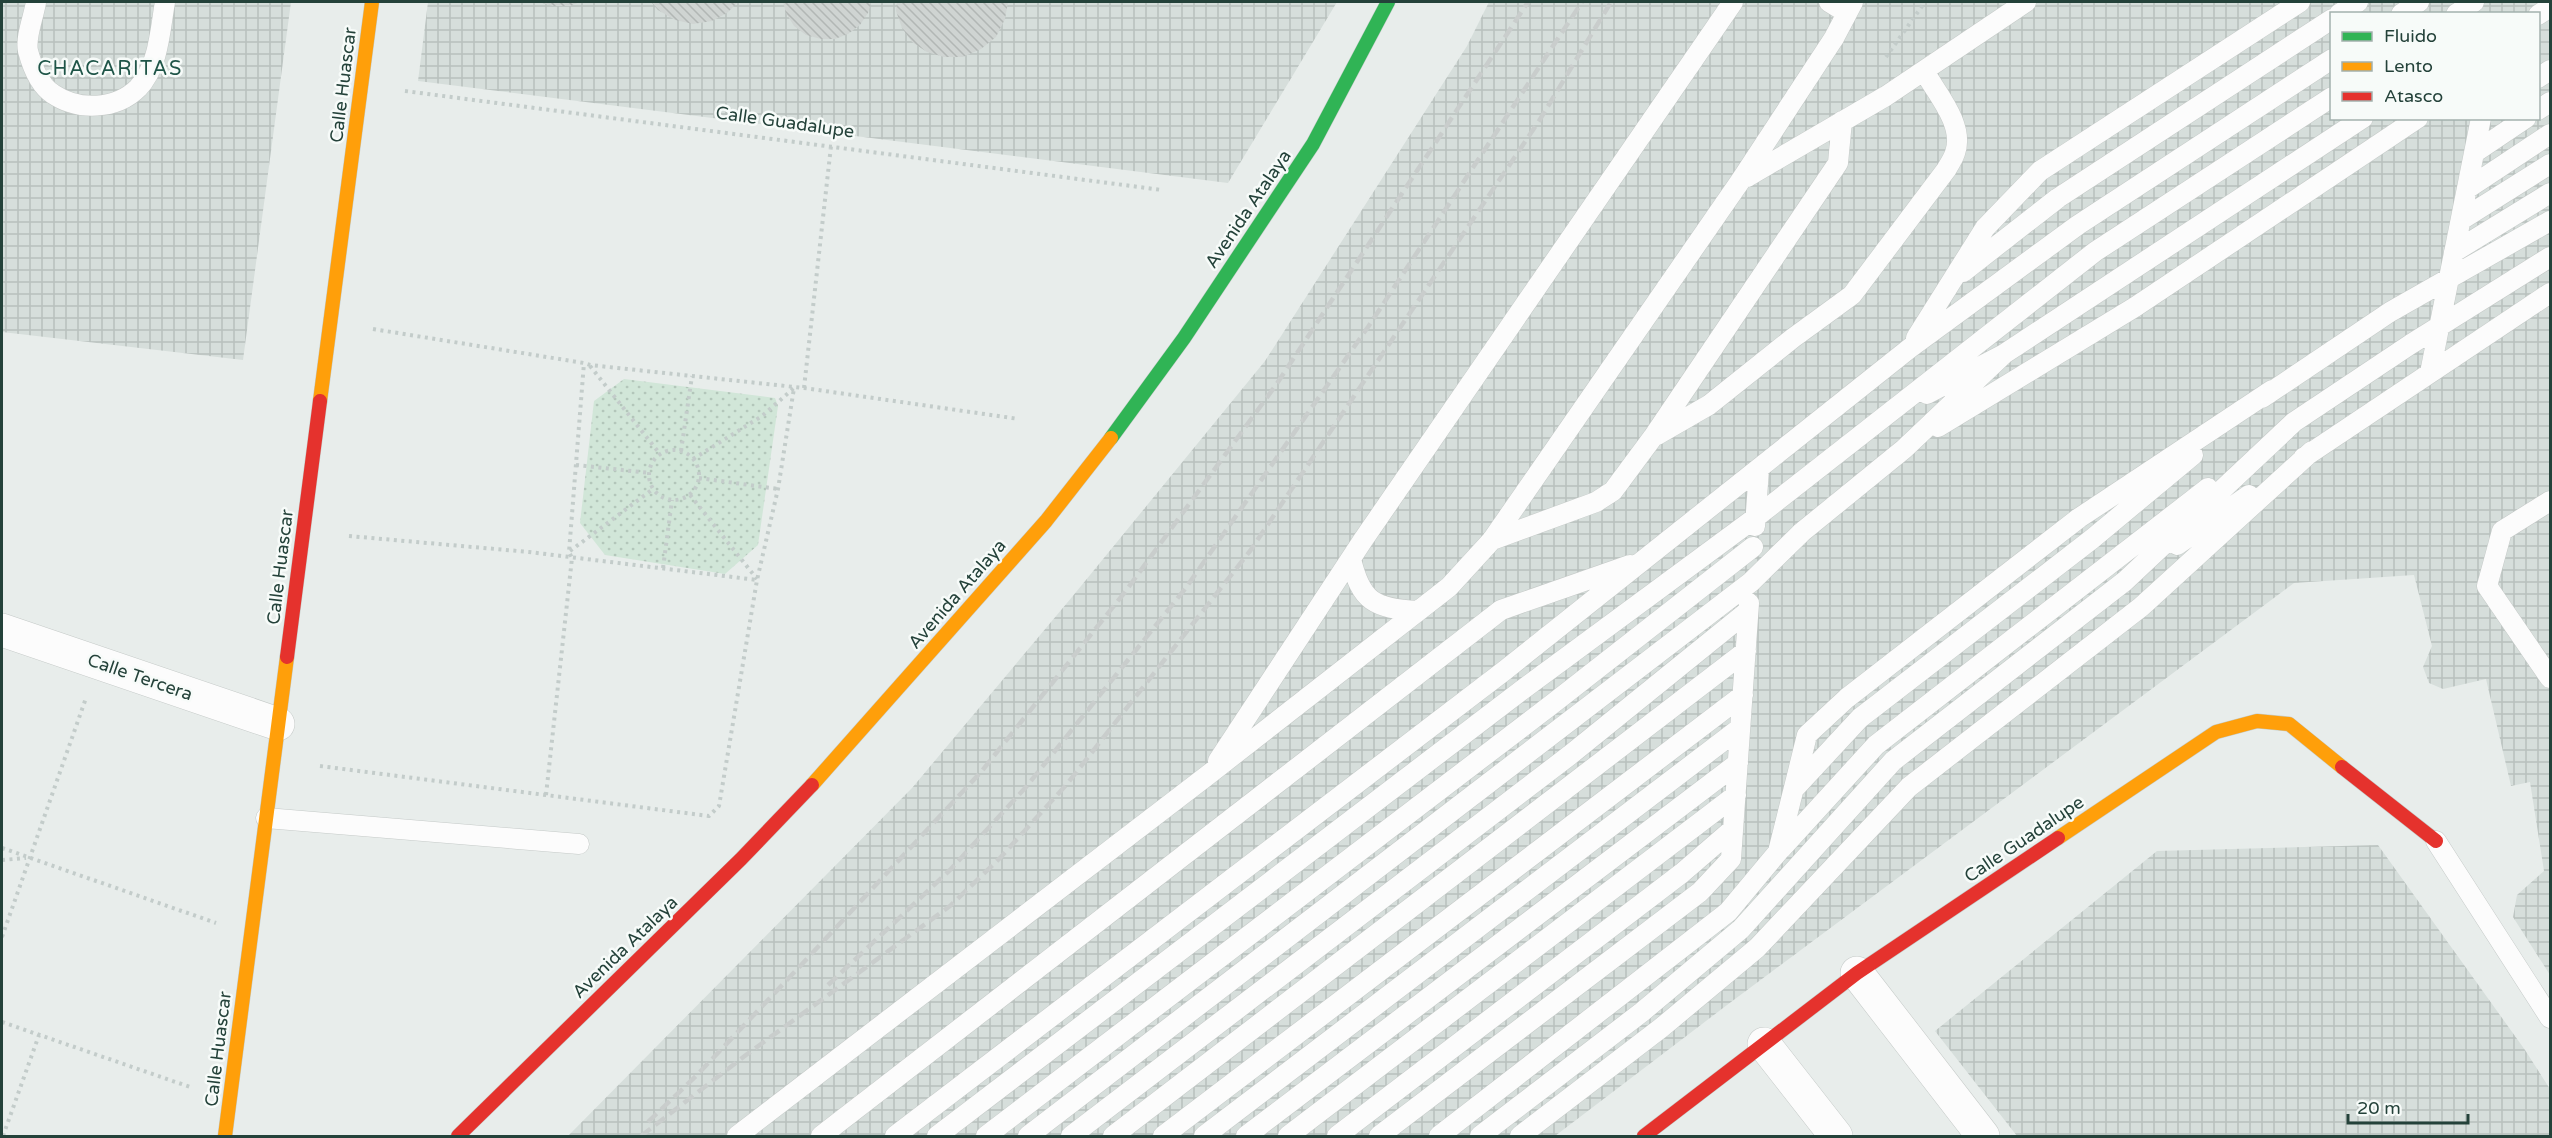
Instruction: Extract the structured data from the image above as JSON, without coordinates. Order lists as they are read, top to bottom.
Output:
{
  "streets": {
    "street": [
      "Calle Huascar",
      "Calle Guadalupe",
      "Avenida Atalaya",
      "Calle Tercera"
    ]
  },
  "crossings": [
    ["Calle Huascar", "Calle Tercera"]
  ],
  "districts": ["CHACARITAS"],
  "legend": ["Fluido", "Lento", "Atasco"],
  "scale_bar": "20 m"
}
